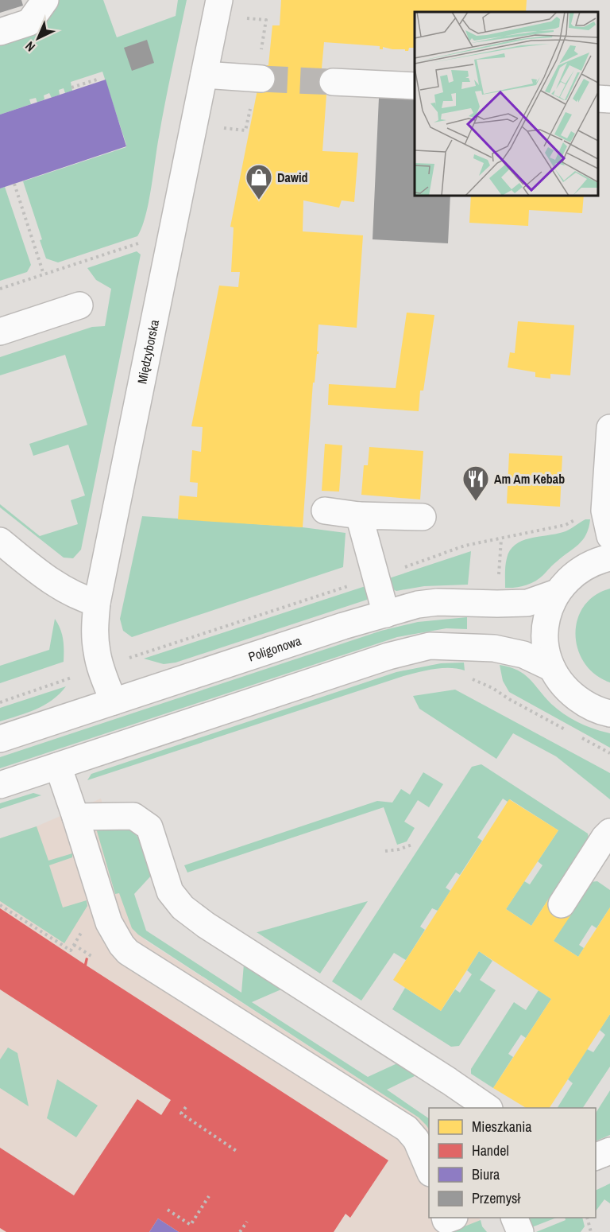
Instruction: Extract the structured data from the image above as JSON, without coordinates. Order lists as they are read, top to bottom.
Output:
{
  "streets": {
    "street": ["Międzyborska", "Poligonowa"]
  },
  "crossings": [
    ["Międzyborska", "Poligonowa"]
  ],
  "places": {
    "shop": ["Dawid"],
    "restaurant": ["Am Am Kebab"]
  },
  "legend": [
    "Mieszkania",
    "Handel",
    "Biura",
    "Przemysł"
  ],
  "north": "bottom left"
}
